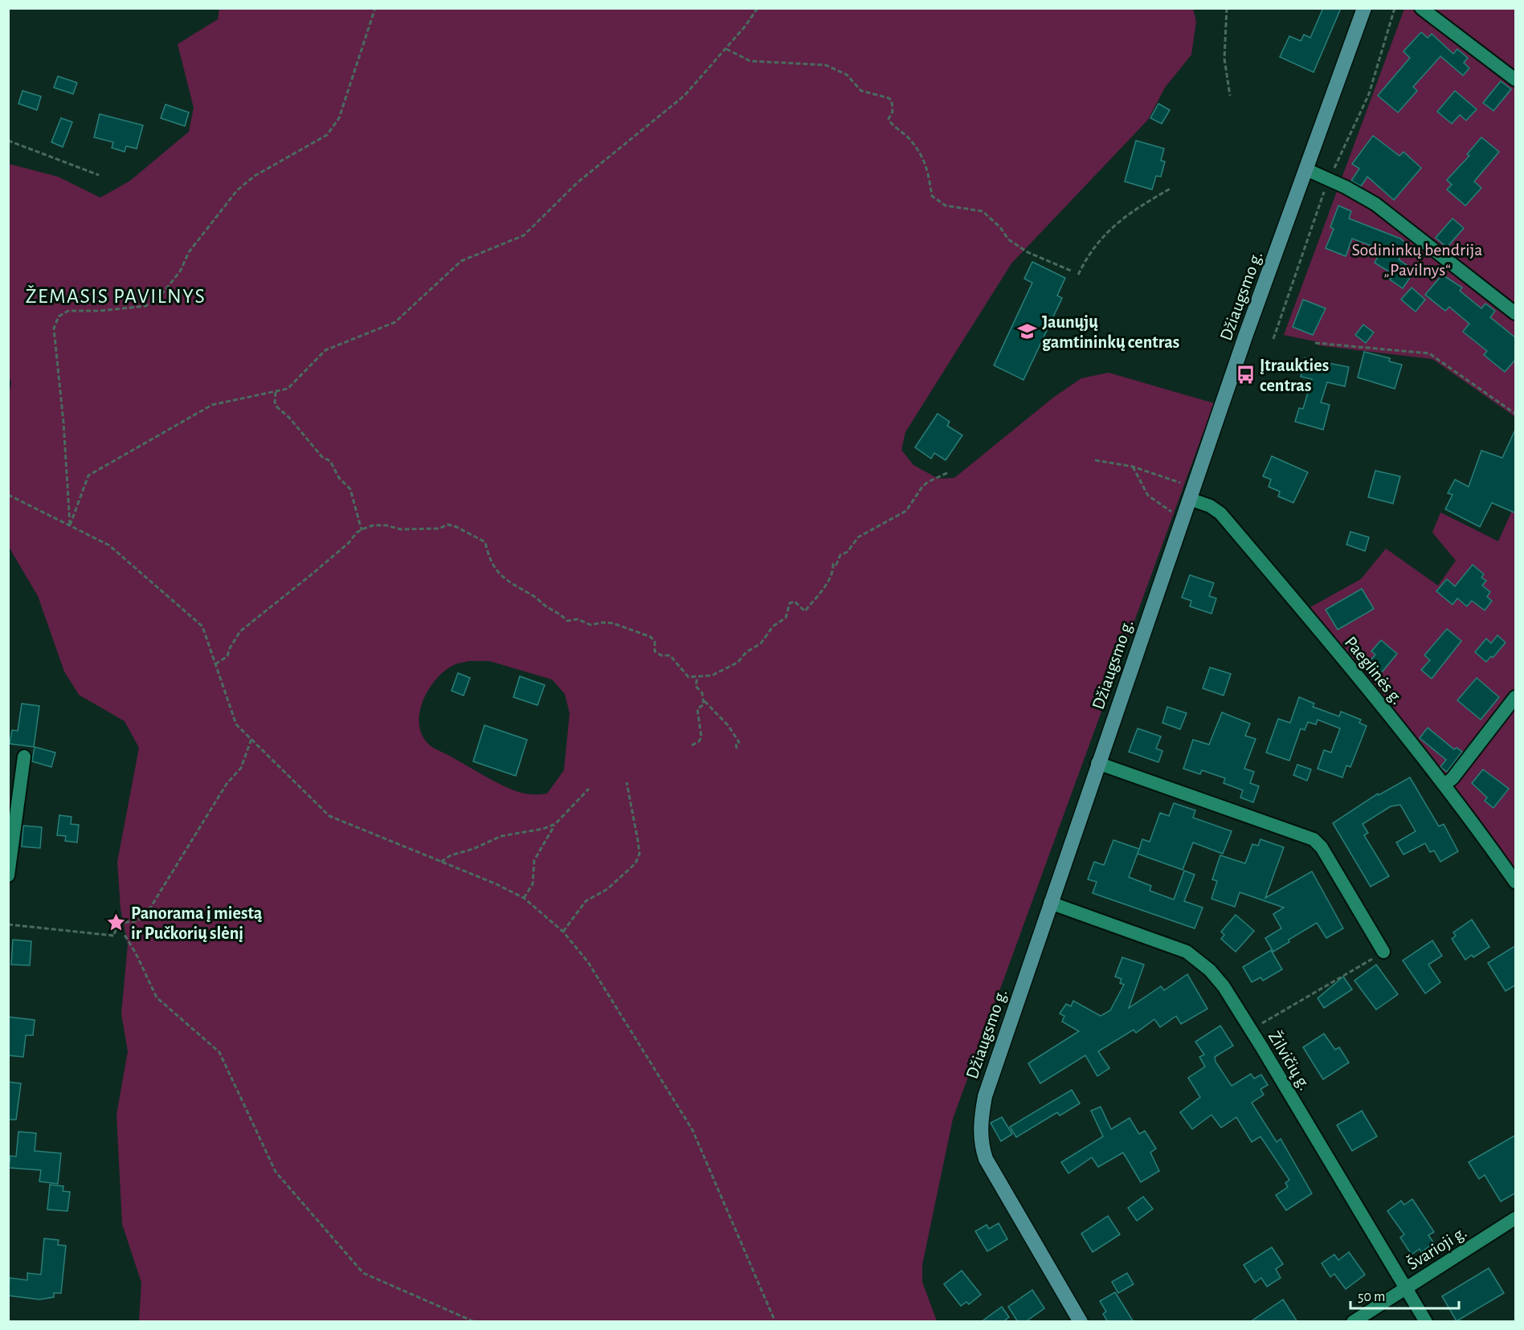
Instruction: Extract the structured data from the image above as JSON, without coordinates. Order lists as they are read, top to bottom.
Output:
{
  "streets": {
    "street": [
      "Džiaugsmo g.",
      "Paeglinės g.",
      "Žilvičių g.",
      "Švarioji g."
    ]
  },
  "crossings": [
    ["Džiaugsmo g.", "Paeglinės g."],
    ["Džiaugsmo g.", "Žilvičių g."],
    ["Žilvičių g.", "Švarioji g."]
  ],
  "districts": ["ŽEMASIS PAVILNYS"],
  "parks": ["Sodininkų bendrija „Pavilnys“"],
  "places": {
    "school or university": ["Jaunųjų gamtininkų centras"],
    "bus stop": ["Įtraukties centras"],
    "place": ["Panorama į miestą ir Pučkorių slėnį"]
  },
  "scale_bar": "50 m"
}
